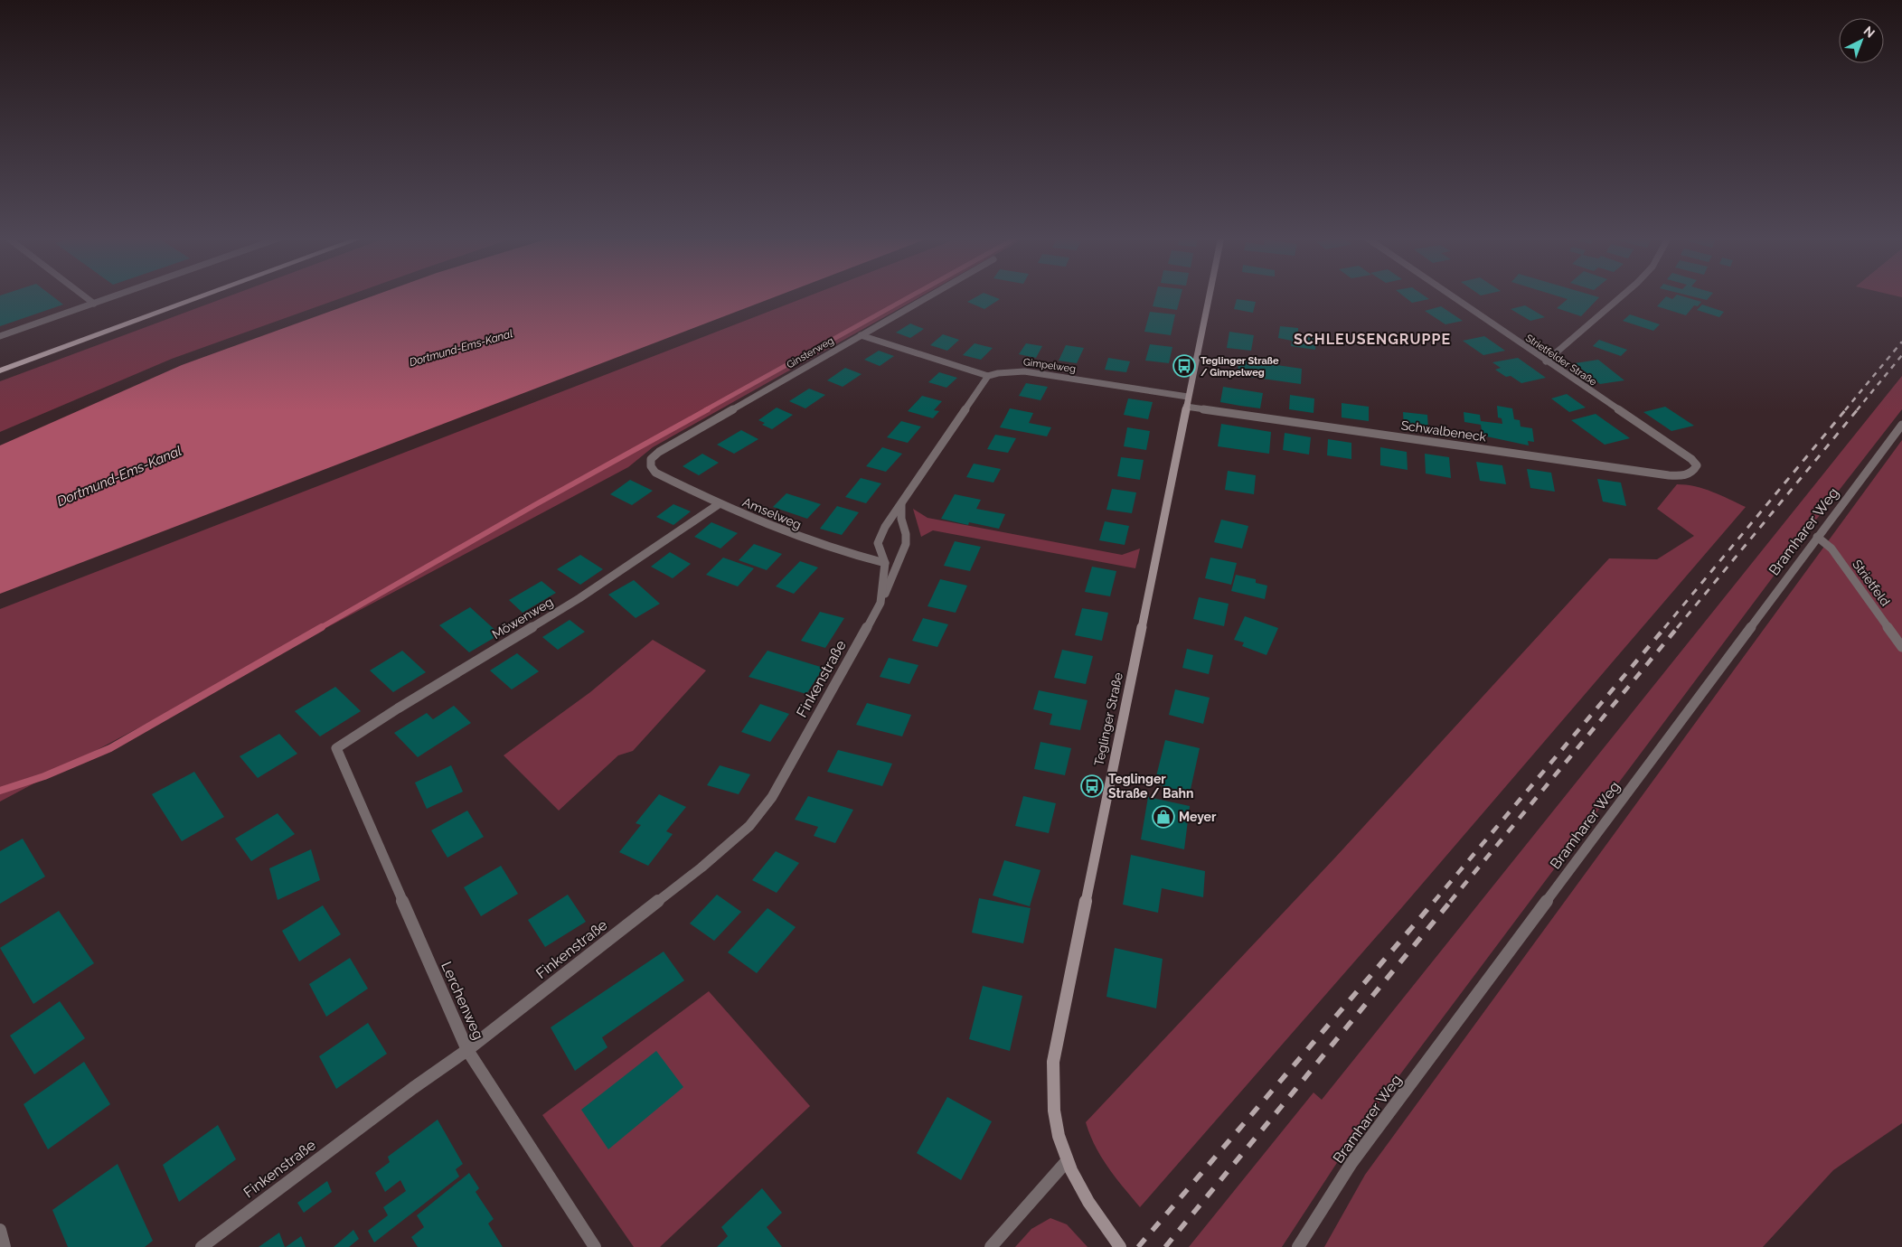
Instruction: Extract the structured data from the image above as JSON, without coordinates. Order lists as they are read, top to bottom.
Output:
{
  "streets": {
    "street": [
      "Ginsterweg",
      "Strietfelder Straße",
      "Gimpelweg",
      "Schwalbeneck",
      "Amselweg",
      "Bramharer Weg",
      "Strietfeld",
      "Möwenweg",
      "Finkenstraße",
      "Teglinger Straße",
      "Lerchenweg"
    ]
  },
  "crossings": [
    ["Ginsterweg", "Gimpelweg"],
    ["Ginsterweg", "Amselweg"],
    ["Strietfelder Straße", "Schwalbeneck"],
    ["Gimpelweg", "Schwalbeneck"],
    ["Gimpelweg", "Finkenstraße"],
    ["Gimpelweg", "Teglinger Straße"],
    ["Schwalbeneck", "Teglinger Straße"],
    ["Amselweg", "Möwenweg"],
    ["Amselweg", "Finkenstraße"],
    ["Bramharer Weg", "Strietfeld"],
    ["Möwenweg", "Lerchenweg"],
    ["Finkenstraße", "Lerchenweg"]
  ],
  "districts": ["SCHLEUSENGRUPPE"],
  "water": ["Dortmund-Ems-Kanal"],
  "places": {
    "bus stop": ["Teglinger Straße / Gimpelweg", "Teglinger Straße / Bahn"],
    "shop": ["Meyer"]
  },
  "north": "top right"
}
